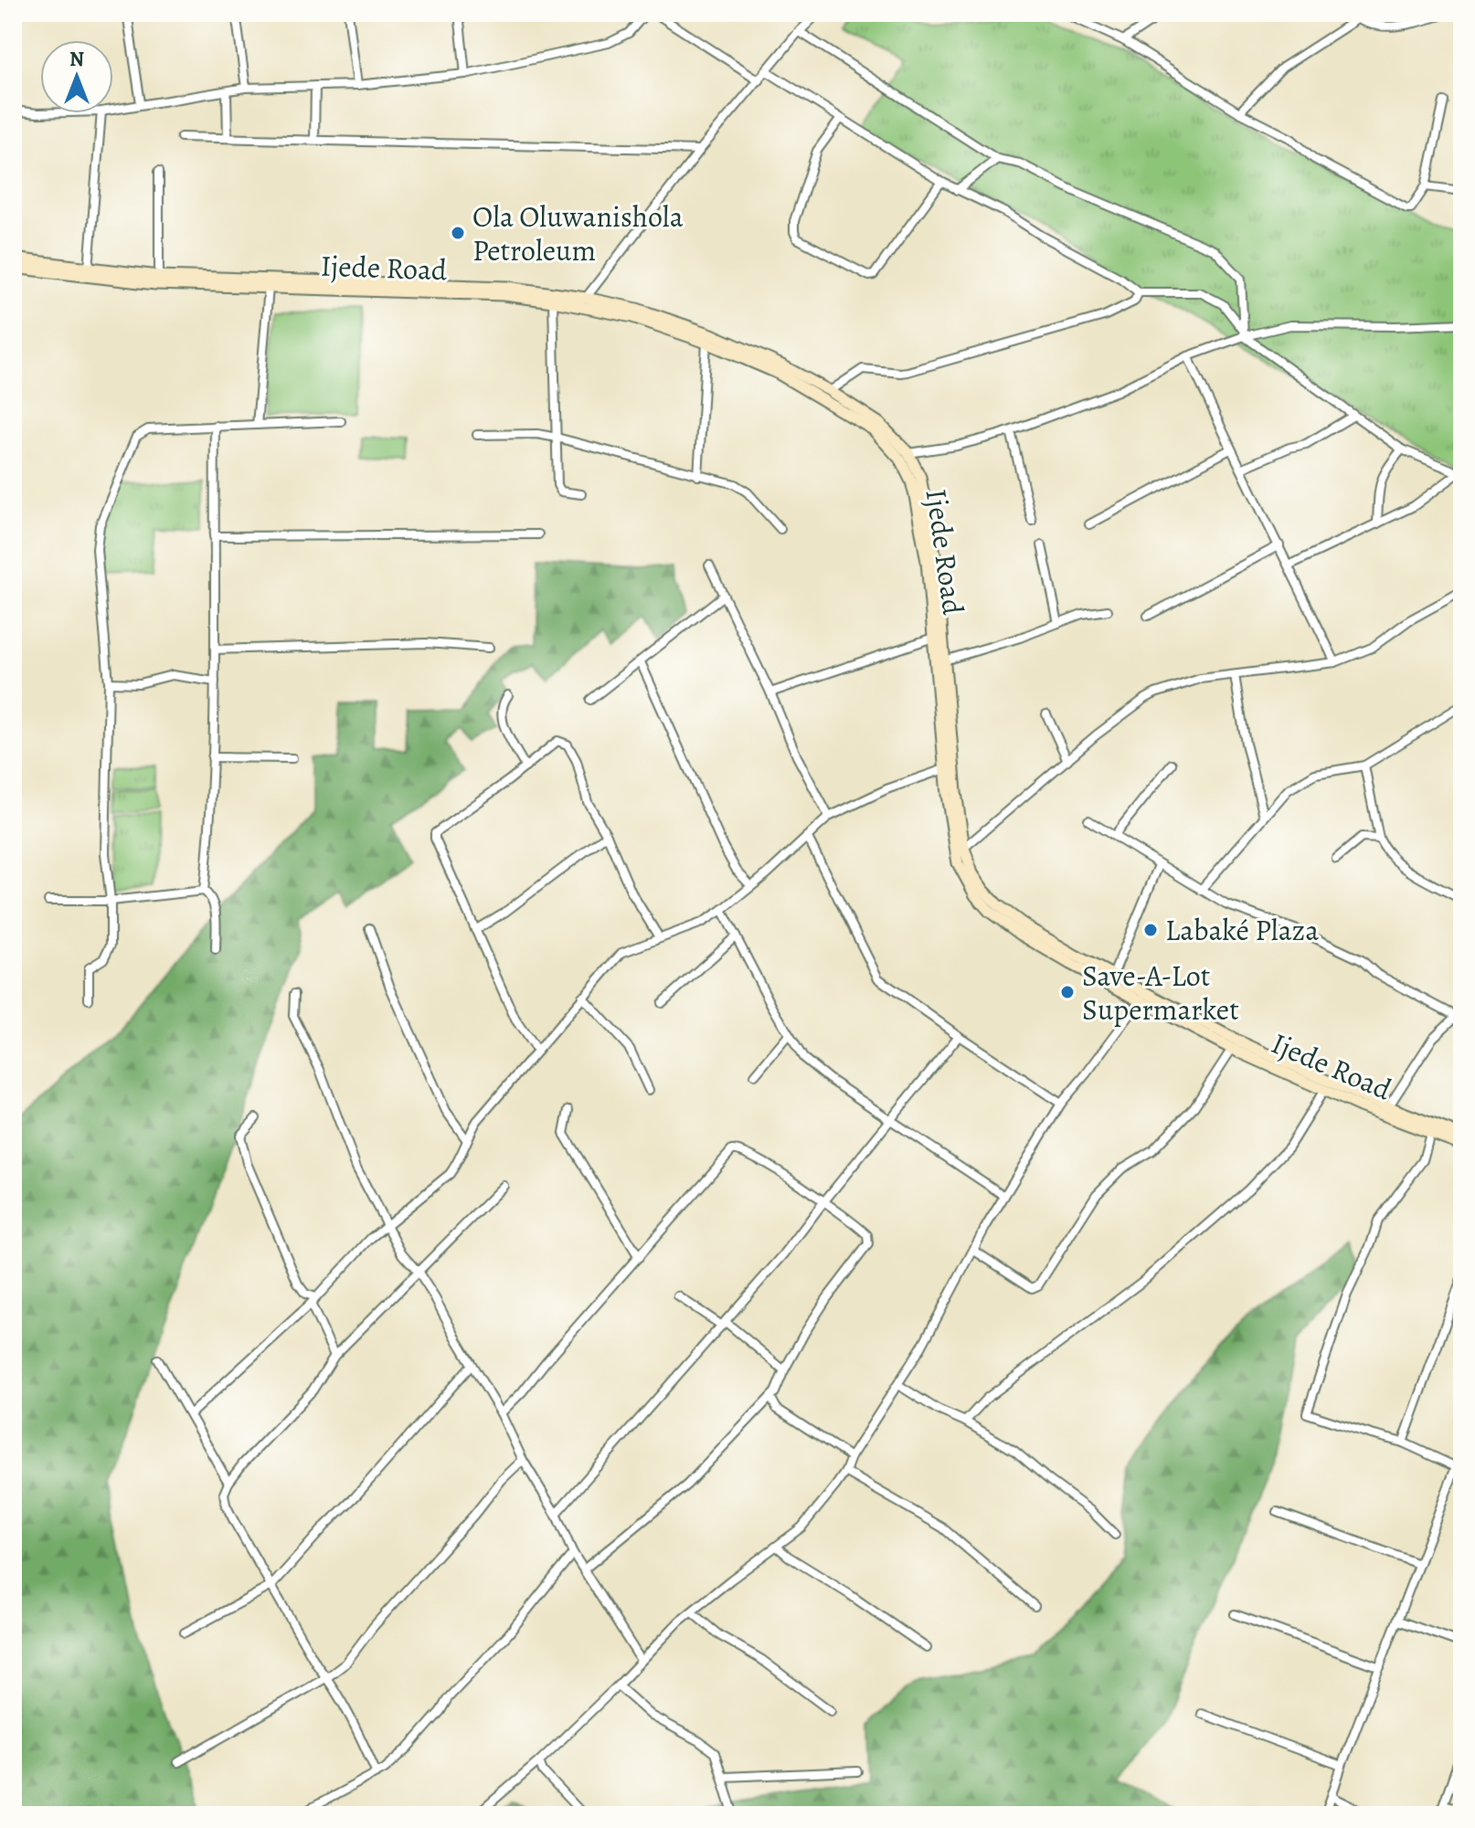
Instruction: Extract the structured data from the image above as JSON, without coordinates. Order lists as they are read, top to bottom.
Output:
{
  "streets": {
    "main road": ["Ijede Road"]
  },
  "places": ["Ola Oluwanishola Petroleum", "Labaké Plaza", "Save-A-Lot Supermarket"],
  "north": "top"
}
